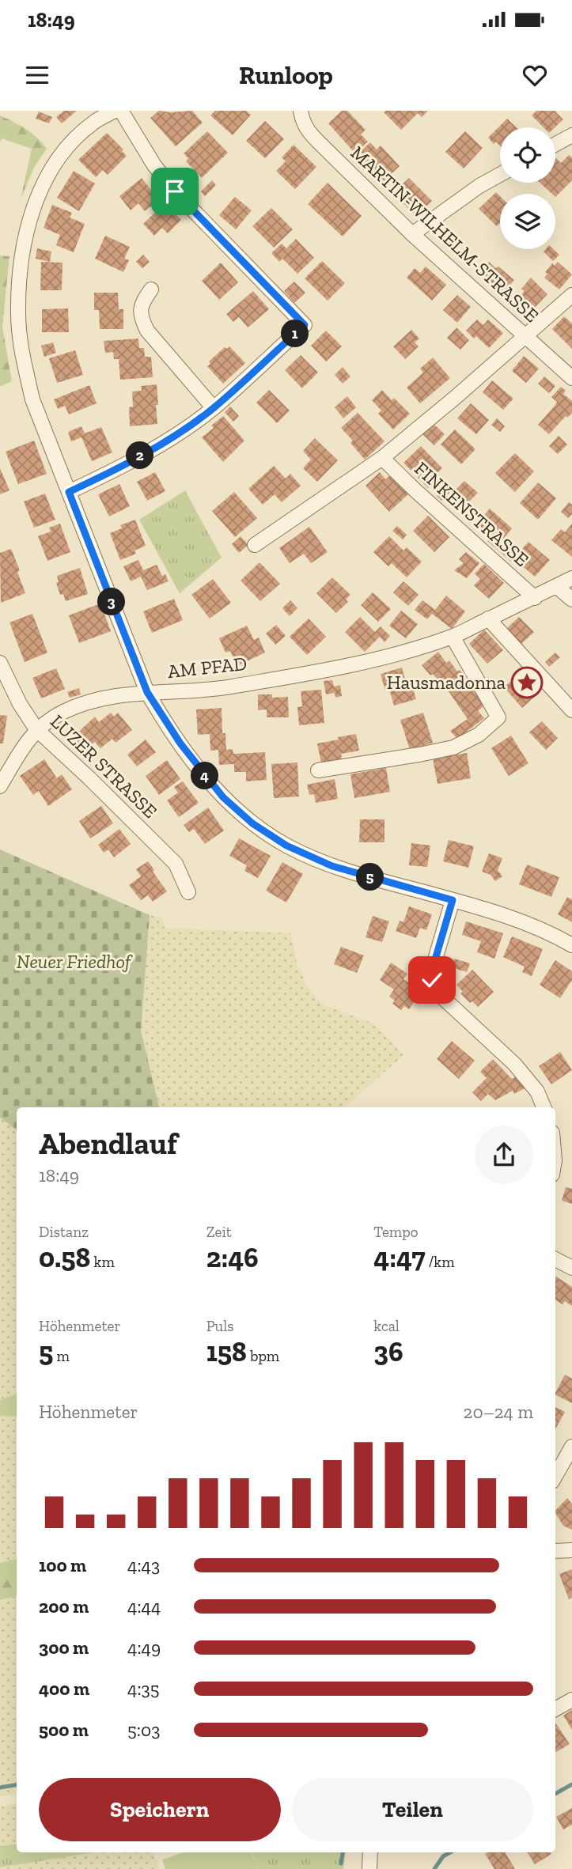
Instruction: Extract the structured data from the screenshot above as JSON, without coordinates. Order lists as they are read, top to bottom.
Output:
{
  "streets": {
    "street": [
      "MARTIN-WILHELM-STRASSE",
      "FINKENSTRASSE",
      "AM PFAD",
      "LUZER STRASSE"
    ]
  },
  "crossings": [
    ["MARTIN-WILHELM-STRASSE", "FINKENSTRASSE"],
    ["FINKENSTRASSE", "AM PFAD"],
    ["AM PFAD", "LUZER STRASSE"]
  ],
  "parks": ["Neuer Friedhof"],
  "places": {
    "place": ["Hausmadonna"]
  },
  "page": {
    "status": "18:49",
    "header": "Runloop",
    "pins": [
      "1",
      "2",
      "3",
      "4",
      "5"
    ],
    "heading": ["Abendlauf", "18:49"],
    "stats": [
      ["Distanz", "0.58 km"],
      ["Zeit", "2:46"],
      ["Tempo", "4:47 /km"],
      ["Höhenmeter", "5 m"],
      ["Puls", "158 bpm"],
      ["kcal", "36"]
    ],
    "chart": ["Höhenmeter", "20–24 m"],
    "list": [
      {
        "name": "100 m",
        "note": "4:43"
      },
      {
        "name": "200 m",
        "note": "4:44"
      },
      {
        "name": "300 m",
        "note": "4:49"
      },
      {
        "name": "400 m",
        "note": "4:35"
      },
      {
        "name": "500 m",
        "note": "5:03"
      }
    ],
    "buttons": ["Speichern", "Teilen"]
  }
}
